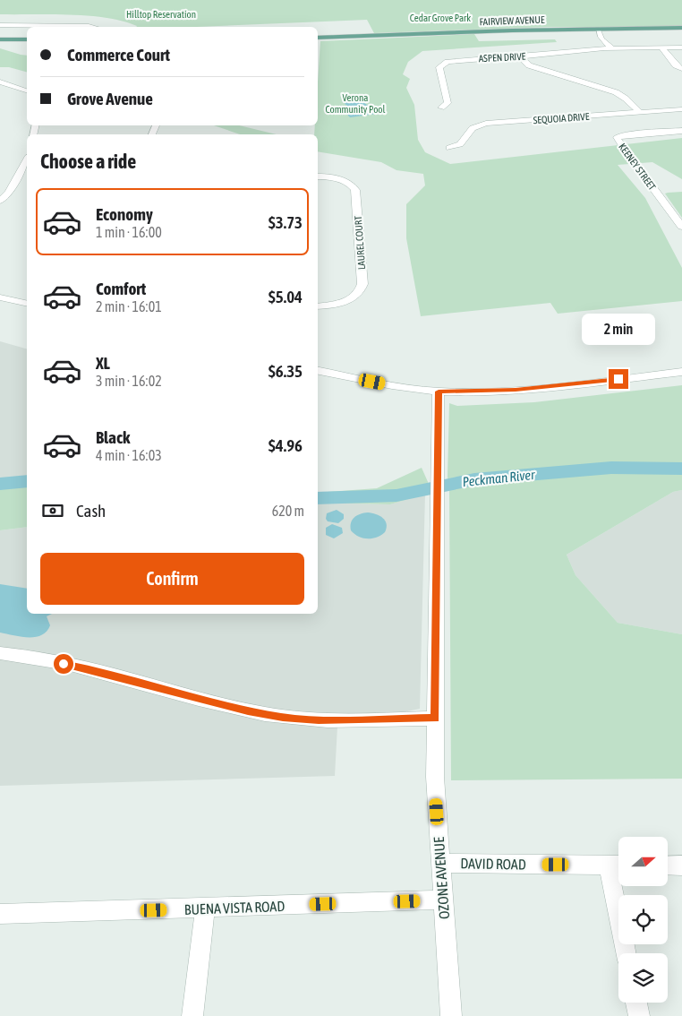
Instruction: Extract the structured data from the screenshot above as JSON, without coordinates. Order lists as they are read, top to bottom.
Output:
{
  "streets": {
    "main road": ["FAIRVIEW AVENUE"],
    "street": [
      "ASPEN DRIVE",
      "SEQUOIA DRIVE",
      "KEENEY STREET",
      "LAUREL COURT",
      "DAVID ROAD",
      "OZONE AVENUE",
      "BUENA VISTA ROAD"
    ]
  },
  "crossings": [
    ["DAVID ROAD", "OZONE AVENUE"],
    ["OZONE AVENUE", "BUENA VISTA ROAD"]
  ],
  "water": ["Peckman River"],
  "parks": ["Hilltop Reservation", "Cedar Grove Park", "Verona Community Pool"],
  "north": "right",
  "page": {
    "banner": ["Commerce Court", "Grove Avenue"],
    "heading": "Choose a ride",
    "list": [
      {
        "name": "Economy",
        "note": "1 min · 16:00",
        "value": "$3.73"
      },
      {
        "name": "Comfort",
        "note": "2 min · 16:01",
        "value": "$5.04"
      },
      {
        "name": "XL",
        "note": "3 min · 16:02",
        "value": "$6.35"
      },
      {
        "name": "Black",
        "note": "4 min · 16:03",
        "value": "$4.96"
      }
    ],
    "bubble": "2 min",
    "pay": ["Cash", "620 m"],
    "buttons": "Confirm"
  }
}
